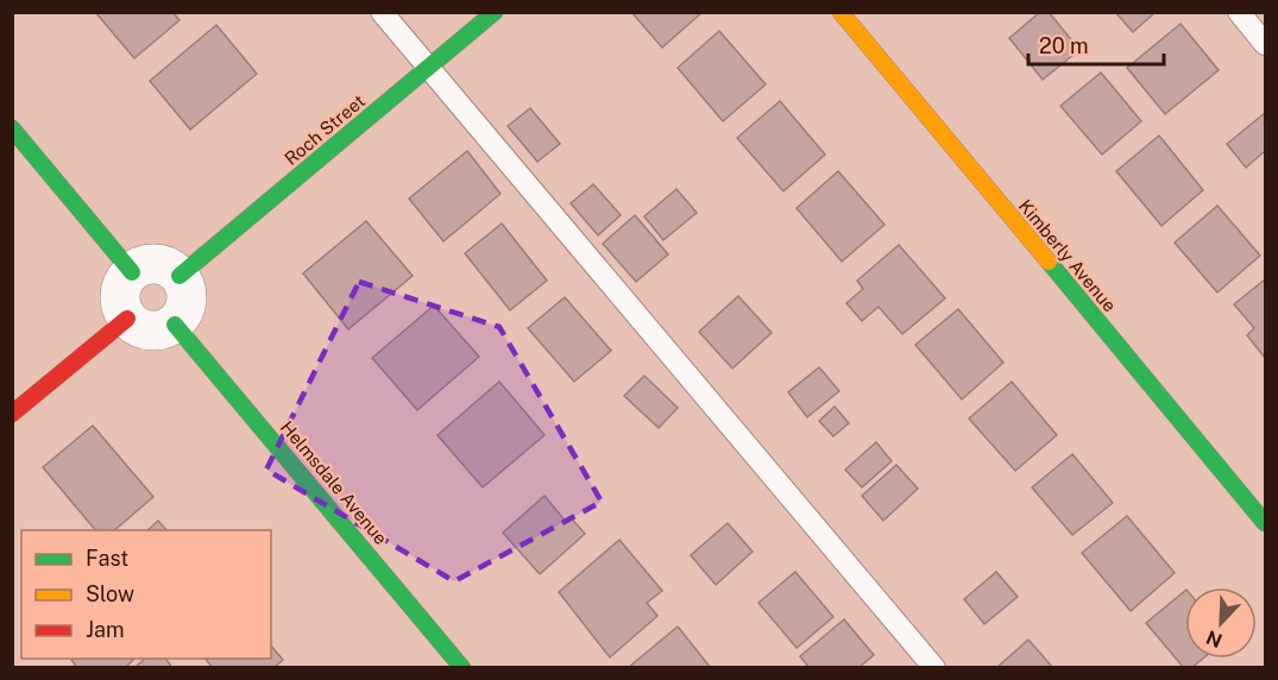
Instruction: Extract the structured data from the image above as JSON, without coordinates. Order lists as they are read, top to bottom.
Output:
{
  "streets": {
    "street": ["Roch Street", "Kimberly Avenue", "Helmsdale Avenue"]
  },
  "crossings": [
    ["Roch Street", "Helmsdale Avenue"]
  ],
  "legend": ["Fast", "Slow", "Jam"],
  "scale_bar": "20 m",
  "north": "bottom left"
}
